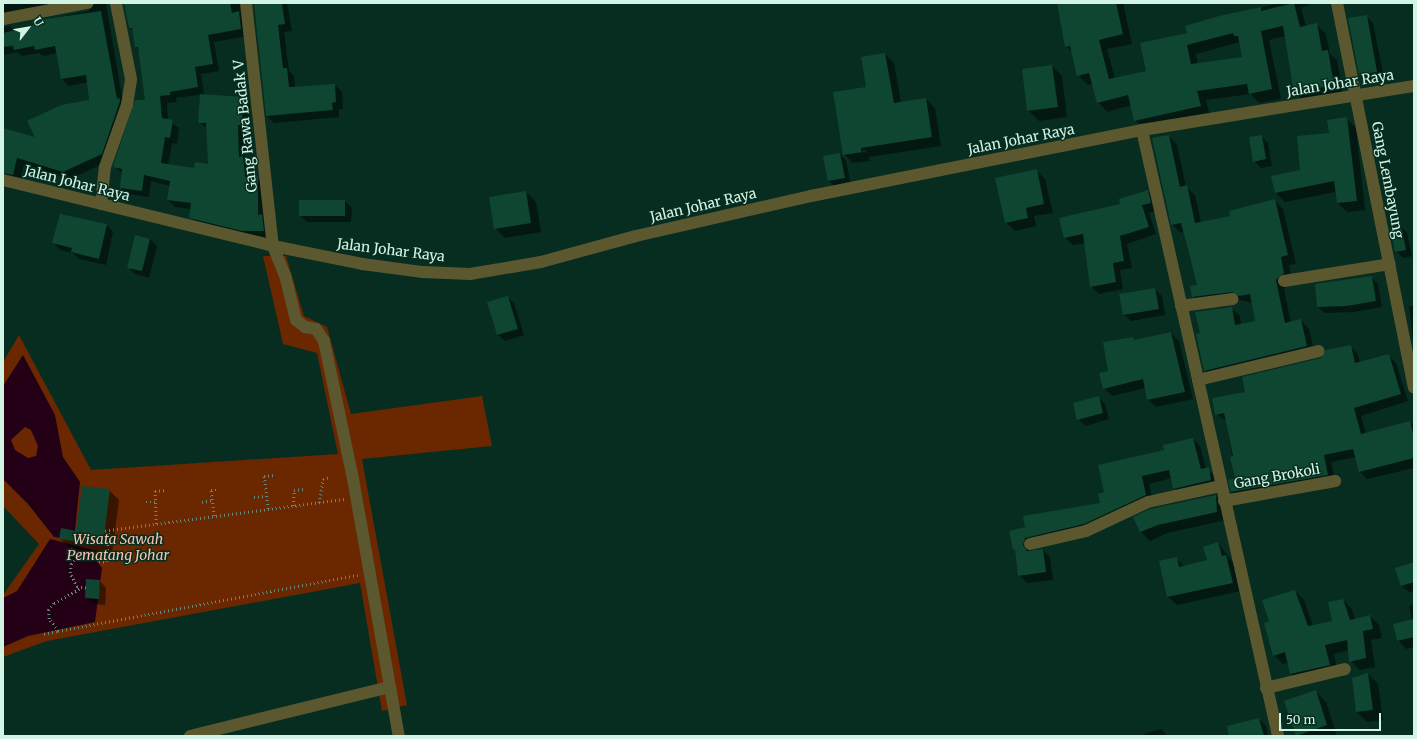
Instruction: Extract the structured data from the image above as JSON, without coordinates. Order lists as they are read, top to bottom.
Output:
{
  "streets": {
    "street": [
      "Jalan Johar Raya",
      "Gang Rawa Badak V",
      "Gang Lembayung",
      "Gang Brokoli"
    ]
  },
  "crossings": [
    ["Jalan Johar Raya", "Gang Rawa Badak V"],
    ["Jalan Johar Raya", "Gang Lembayung"]
  ],
  "parks": ["Wisata Sawah Pematang Johar"],
  "scale_bar": "50 m",
  "north": "top right"
}
